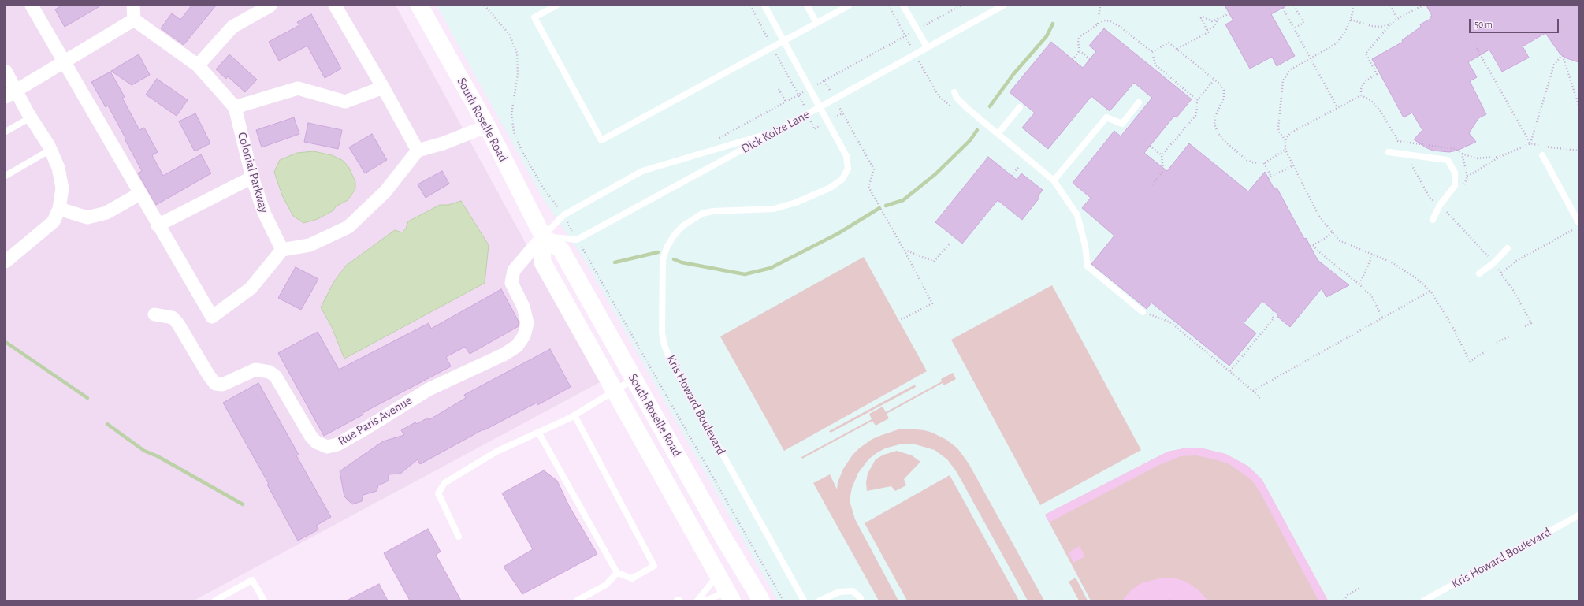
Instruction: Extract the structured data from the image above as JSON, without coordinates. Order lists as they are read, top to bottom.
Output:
{
  "streets": {
    "main road": ["South Roselle Road"],
    "street": ["Colonial Parkway", "Rue Paris Avenue"],
    "lane": ["Dick Kolze Lane", "Kris Howard Boulevard"]
  },
  "crossings": [
    ["South Roselle Road", "Rue Paris Avenue"],
    ["Dick Kolze Lane", "Kris Howard Boulevard"]
  ],
  "scale_bar": "50 m"
}
